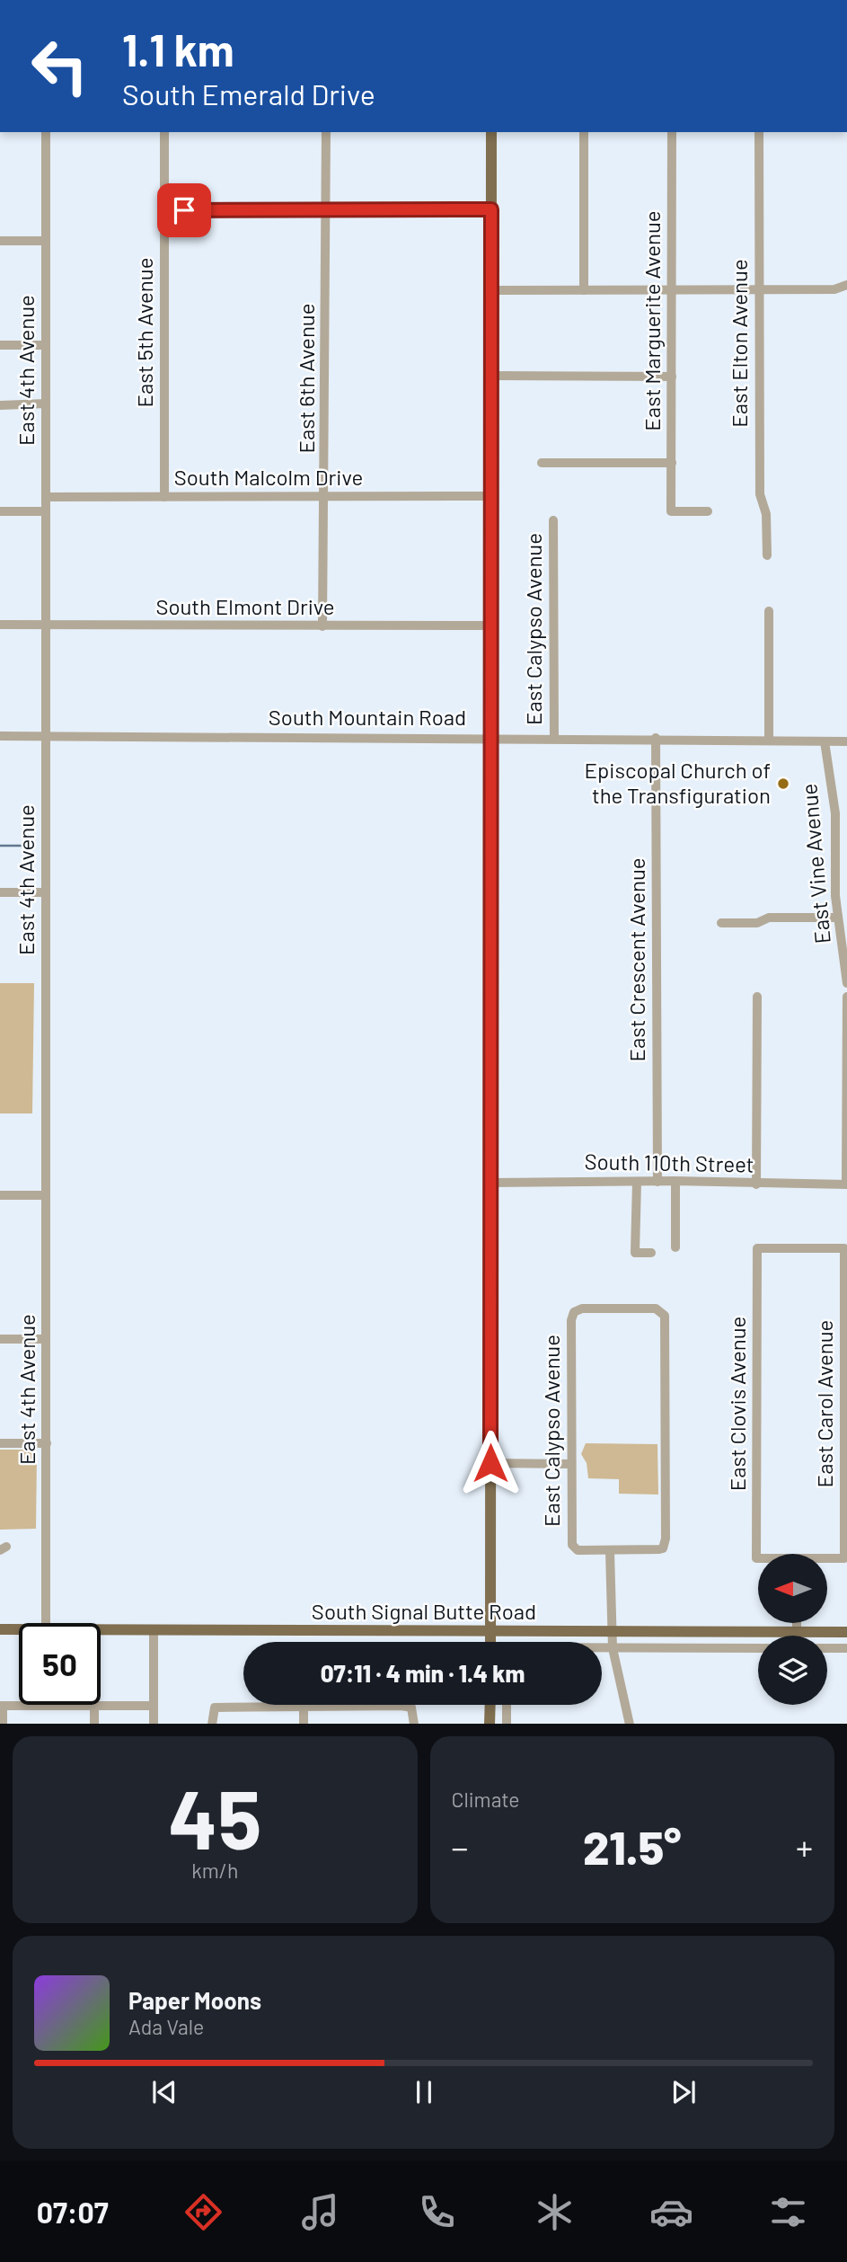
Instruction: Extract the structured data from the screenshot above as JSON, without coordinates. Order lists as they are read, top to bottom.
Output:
{
  "streets": {
    "main road": ["South Signal Butte Road"],
    "street": [
      "East Marguerite Avenue",
      "East 5th Avenue",
      "East Elton Avenue",
      "East 4th Avenue",
      "East 6th Avenue",
      "South Malcolm Drive",
      "South Elmont Drive",
      "East Calypso Avenue",
      "South Mountain Road",
      "East Vine Avenue",
      "East Crescent Avenue",
      "South 110th Street",
      "East Clovis Avenue",
      "East Carol Avenue"
    ]
  },
  "crossings": [
    ["East 5th Avenue", "South Malcolm Drive"],
    ["East 4th Avenue", "South Malcolm Drive"],
    ["East 4th Avenue", "South Elmont Drive"],
    ["East 4th Avenue", "South Mountain Road"],
    ["East 6th Avenue", "South Malcolm Drive"],
    ["East 6th Avenue", "South Elmont Drive"],
    ["East Calypso Avenue", "South Mountain Road"],
    ["South Mountain Road", "East Vine Avenue"],
    ["South Mountain Road", "East Crescent Avenue"],
    ["East Crescent Avenue", "South 110th Street"],
    ["East Clovis Avenue", "East Carol Avenue"]
  ],
  "places": ["Episcopal Church of the Transfiguration"],
  "north": "left",
  "page": {
    "turn": ["1.1 km", "South Emerald Drive"],
    "limit": "50",
    "trip": "07:11 · 4 min · 1.4 km",
    "tile": [
      ["45", "km/h"],
      "Climate"
    ],
    "heat": ["−", "21.5°", "+"],
    "song": ["Paper Moons", "Ada Vale"],
    "tabs": "07:07"
  }
}
